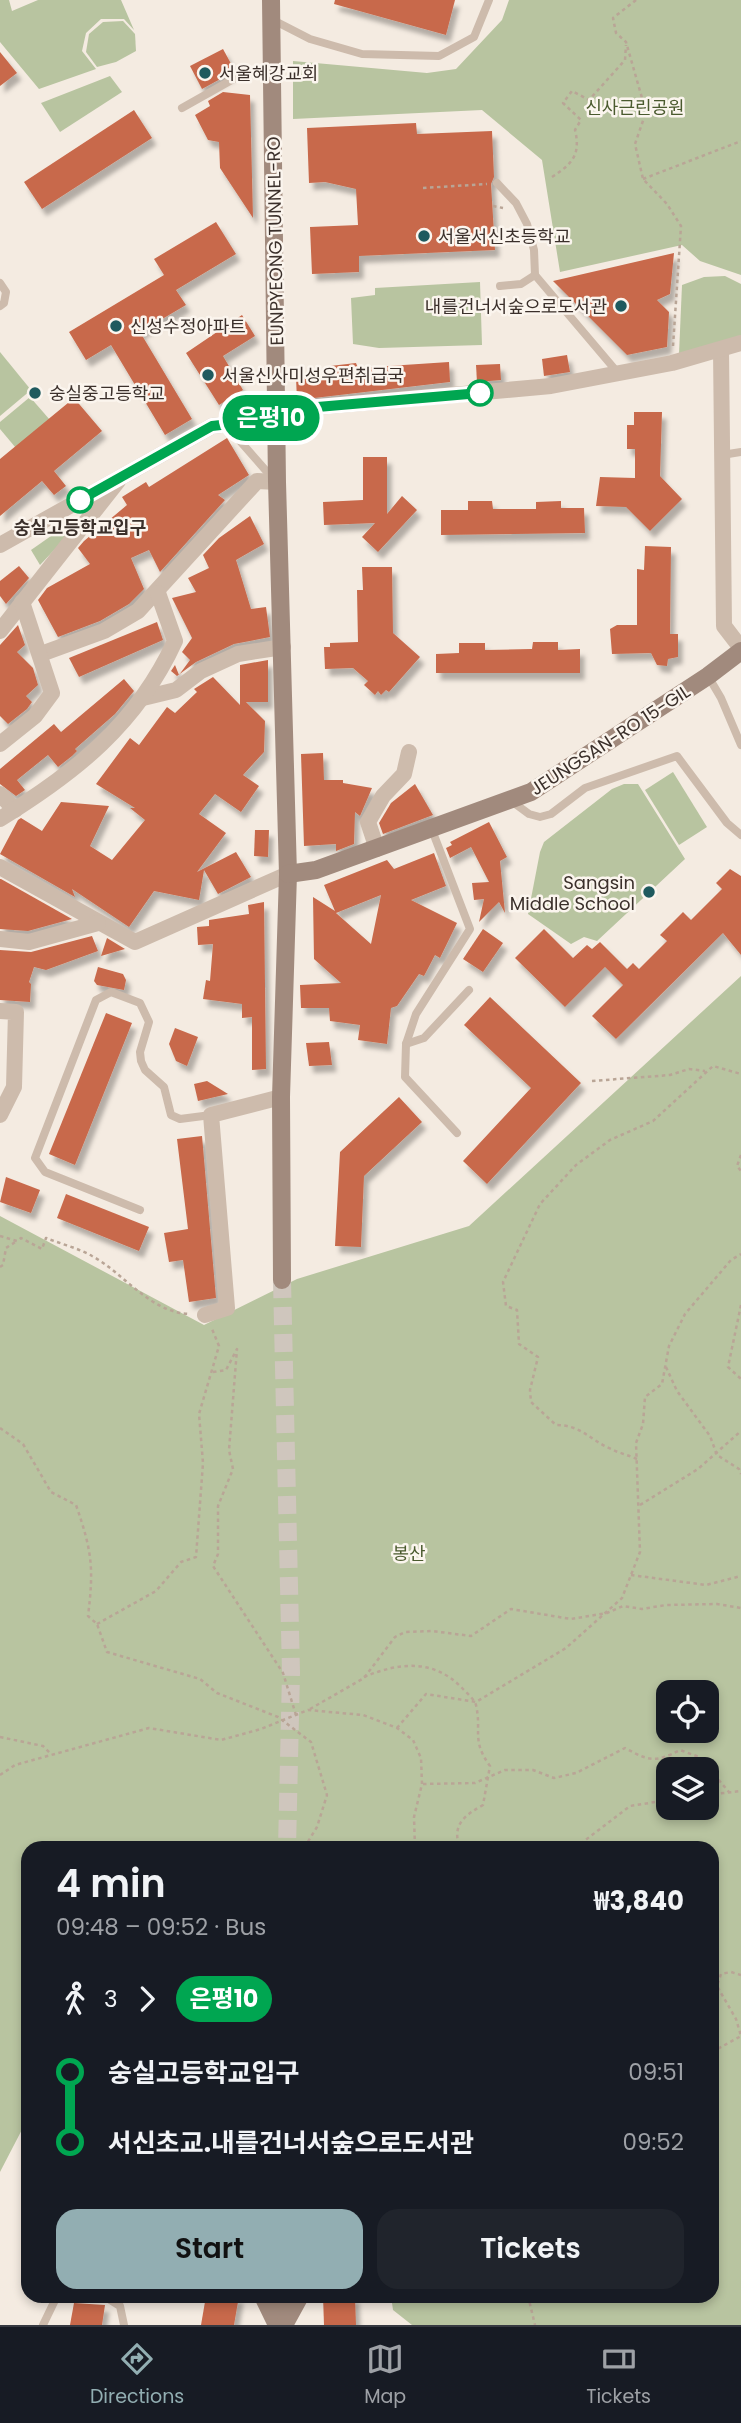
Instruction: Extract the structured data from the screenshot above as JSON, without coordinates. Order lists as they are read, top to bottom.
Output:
{
  "streets": {
    "main road": ["EUNPYEONG TUNNEL-RO", "JEUNGSAN-RO 15-GIL"]
  },
  "crossings": [
    ["EUNPYEONG TUNNEL-RO", "JEUNGSAN-RO 15-GIL"]
  ],
  "parks": ["신사근린공원", "봉산"],
  "places": [
    "서울혜강교회",
    "서울서신초등학교",
    "내를건너서숲으로도서관",
    "신성수정아파트",
    "서울신사미성우편취급국",
    "숭실중고등학교",
    "숭실고등학교입구",
    "Sangsin Middle School"
  ],
  "lines": ["bus line 은평10"],
  "page": {
    "on_map": "은평10",
    "heading": ["4 min", "09:48 – 09:52 · Bus", "₩3,840"],
    "legs": ["3", "은평10"],
    "list": [
      {
        "name": "숭실고등학교입구",
        "value": "09:51"
      },
      {
        "name": "서신초교.내를건너서숲으로도서관",
        "value": "09:52"
      }
    ],
    "buttons": ["Start", "Tickets"],
    "tabs": ["Directions", "Map", "Tickets"]
  }
}
